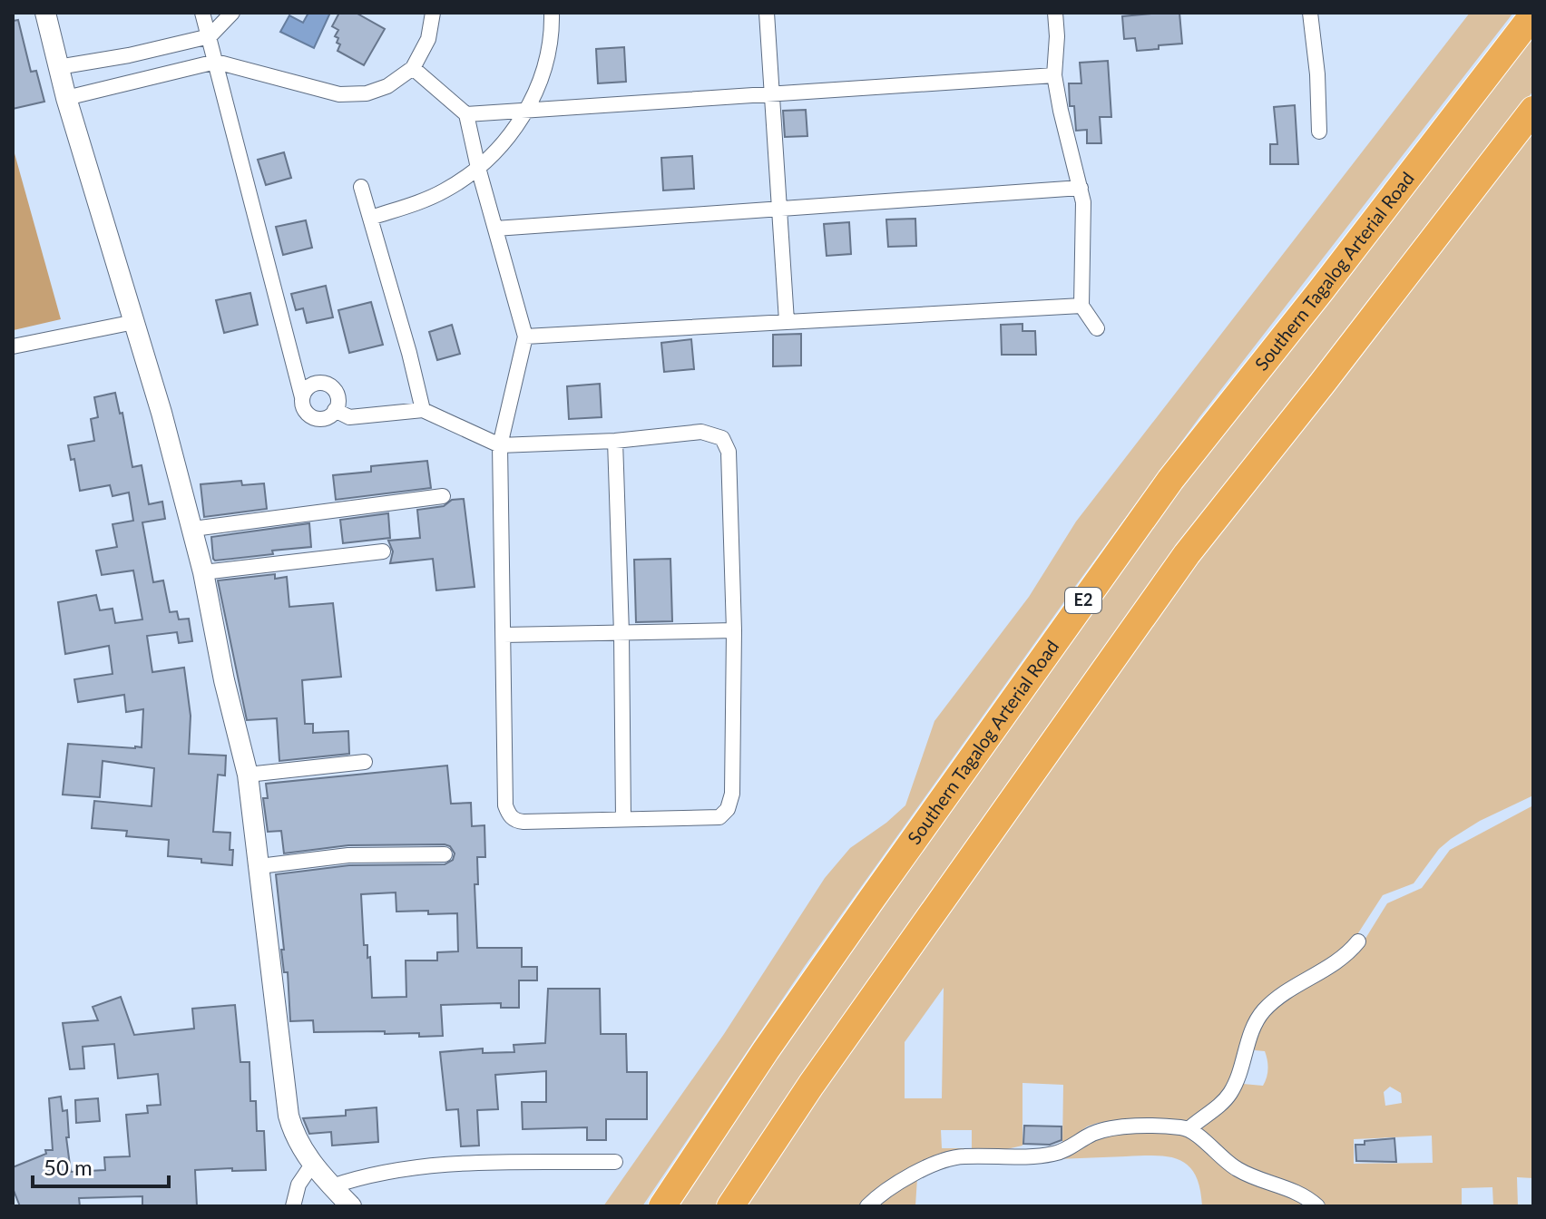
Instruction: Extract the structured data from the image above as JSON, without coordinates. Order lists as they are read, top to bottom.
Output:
{
  "streets": {
    "highway": ["Southern Tagalog Arterial Road", "E2"]
  },
  "scale_bar": "50 m"
}
